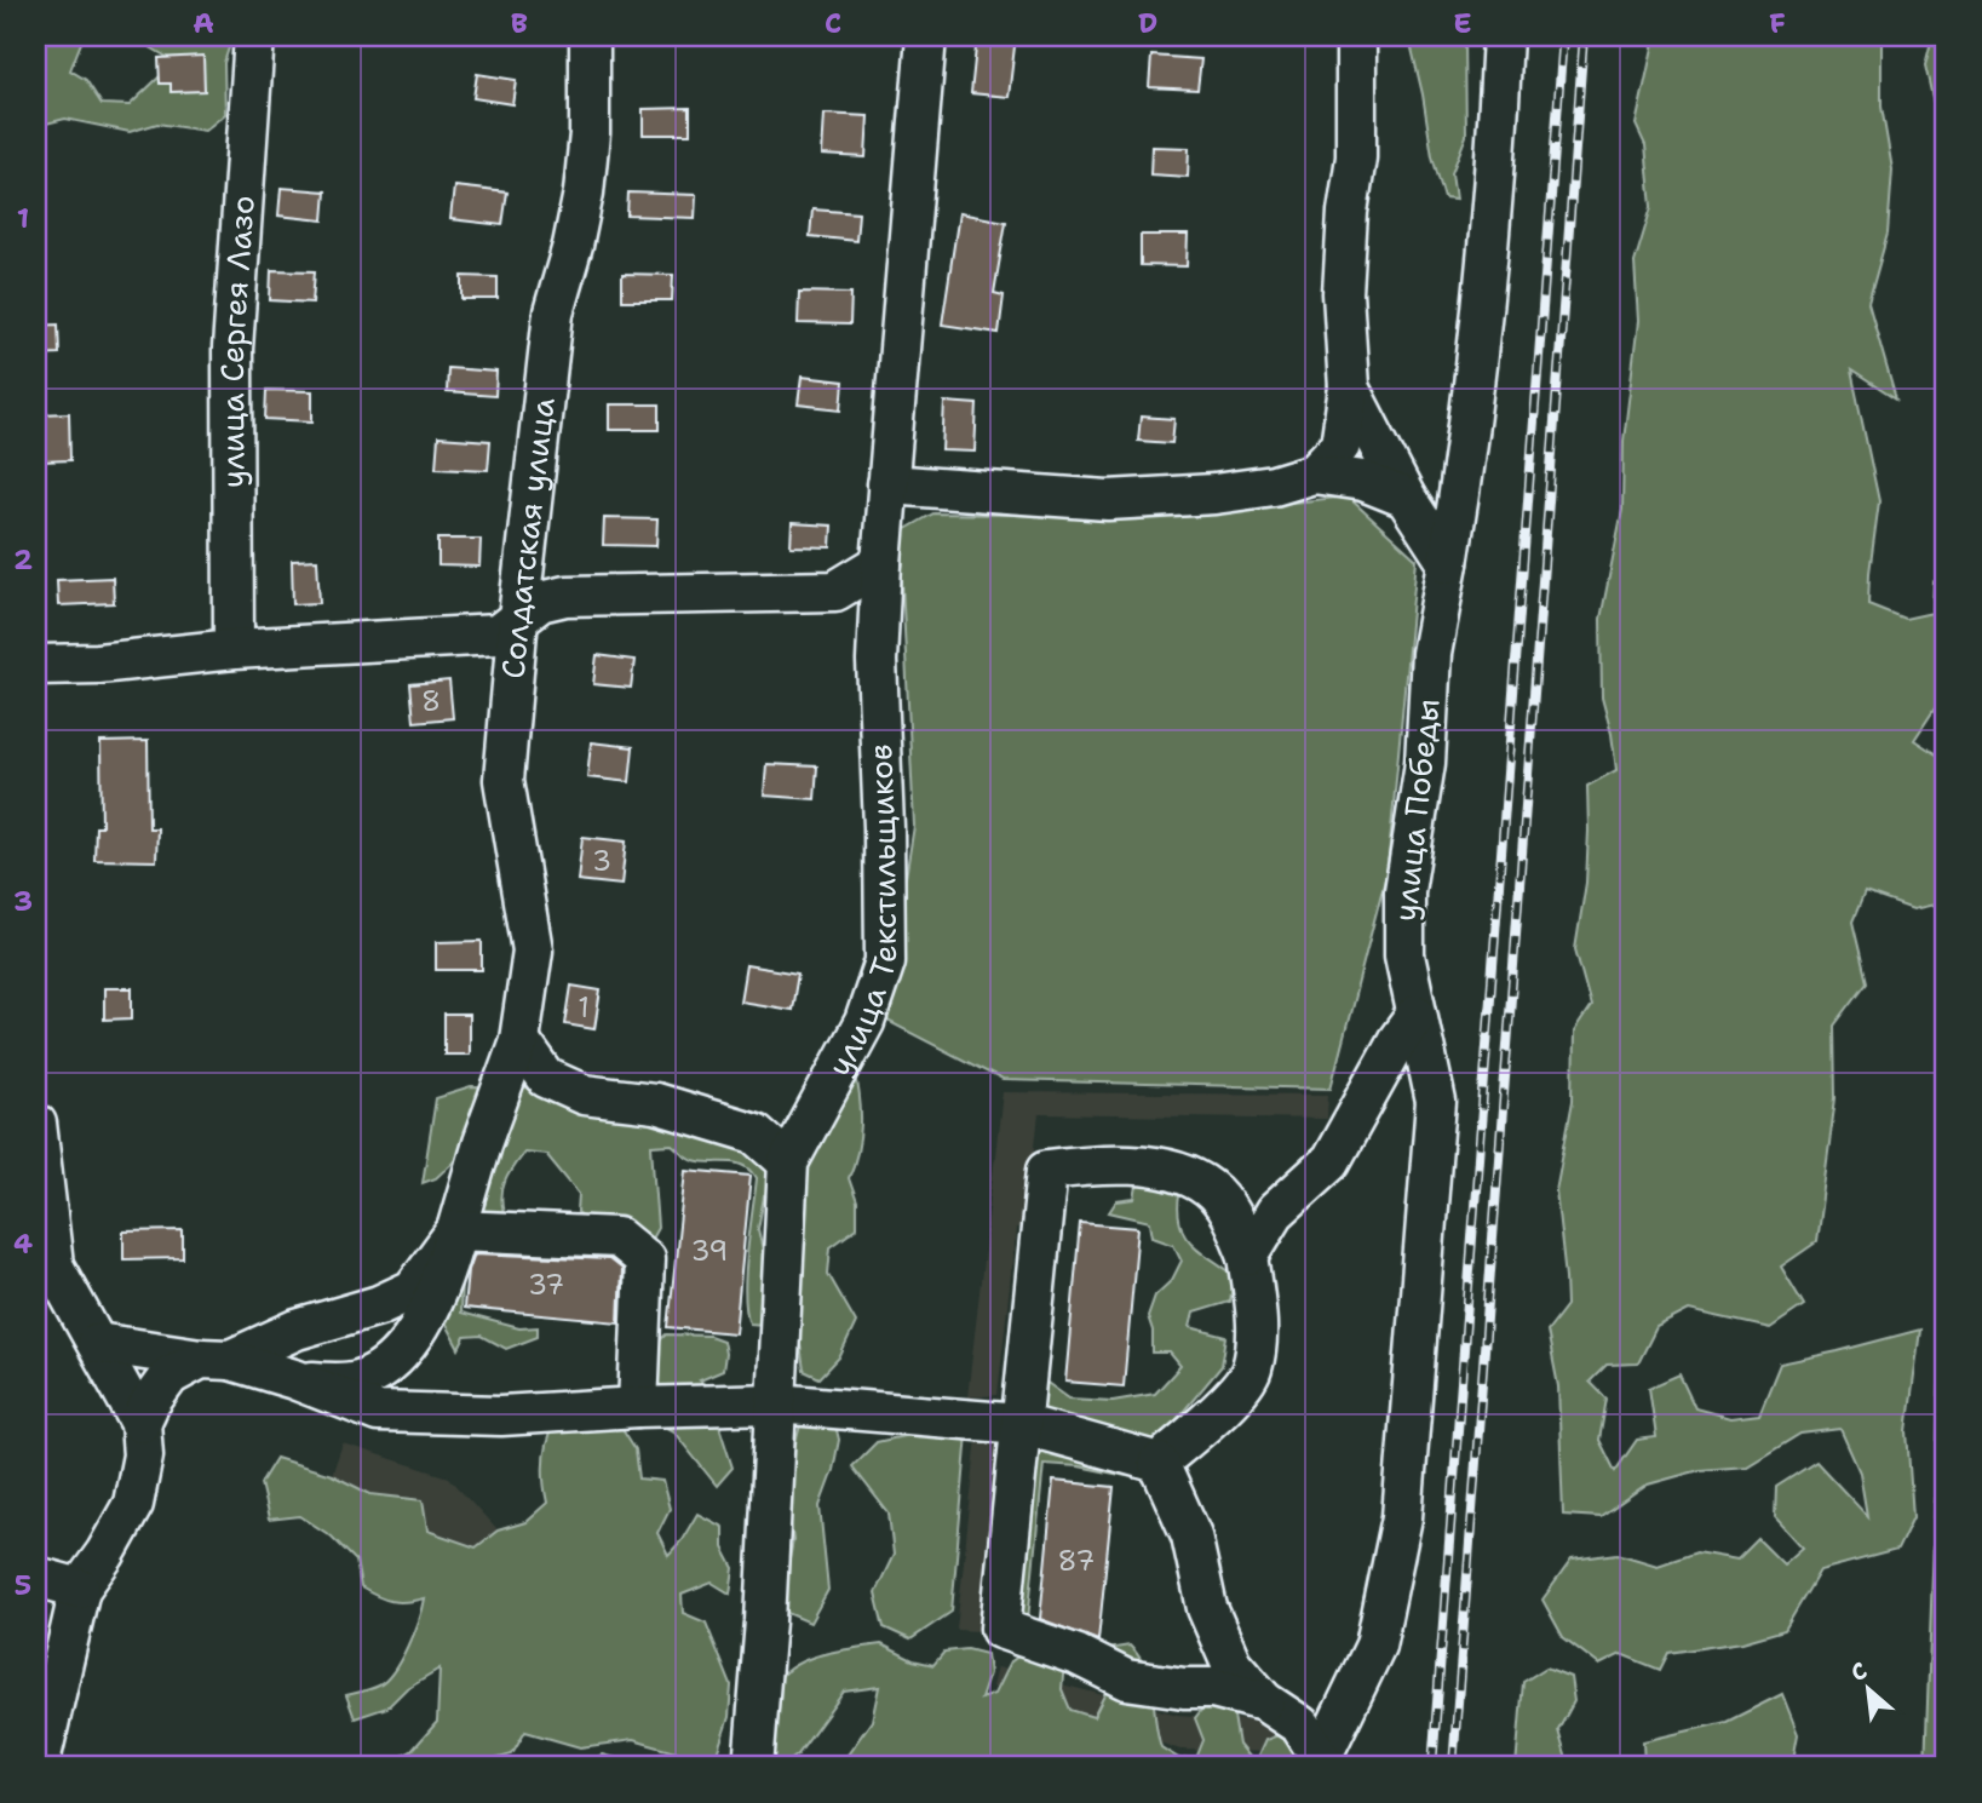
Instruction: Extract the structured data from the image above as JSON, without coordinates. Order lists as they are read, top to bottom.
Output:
{
  "streets": {
    "street": [
      "улица Сергея Лазо",
      "Солдатская улица",
      "улица Победы",
      "улица Текстильщиков"
    ]
  },
  "house_numbers": [
    "8",
    "3",
    "1",
    "39",
    "37",
    "87"
  ],
  "north": "top left",
  "grid": {
    "columns": [
      "A",
      "B",
      "C",
      "D",
      "E",
      "F"
    ],
    "rows": [
      "1",
      "2",
      "3",
      "4",
      "5"
    ]
  }
}
